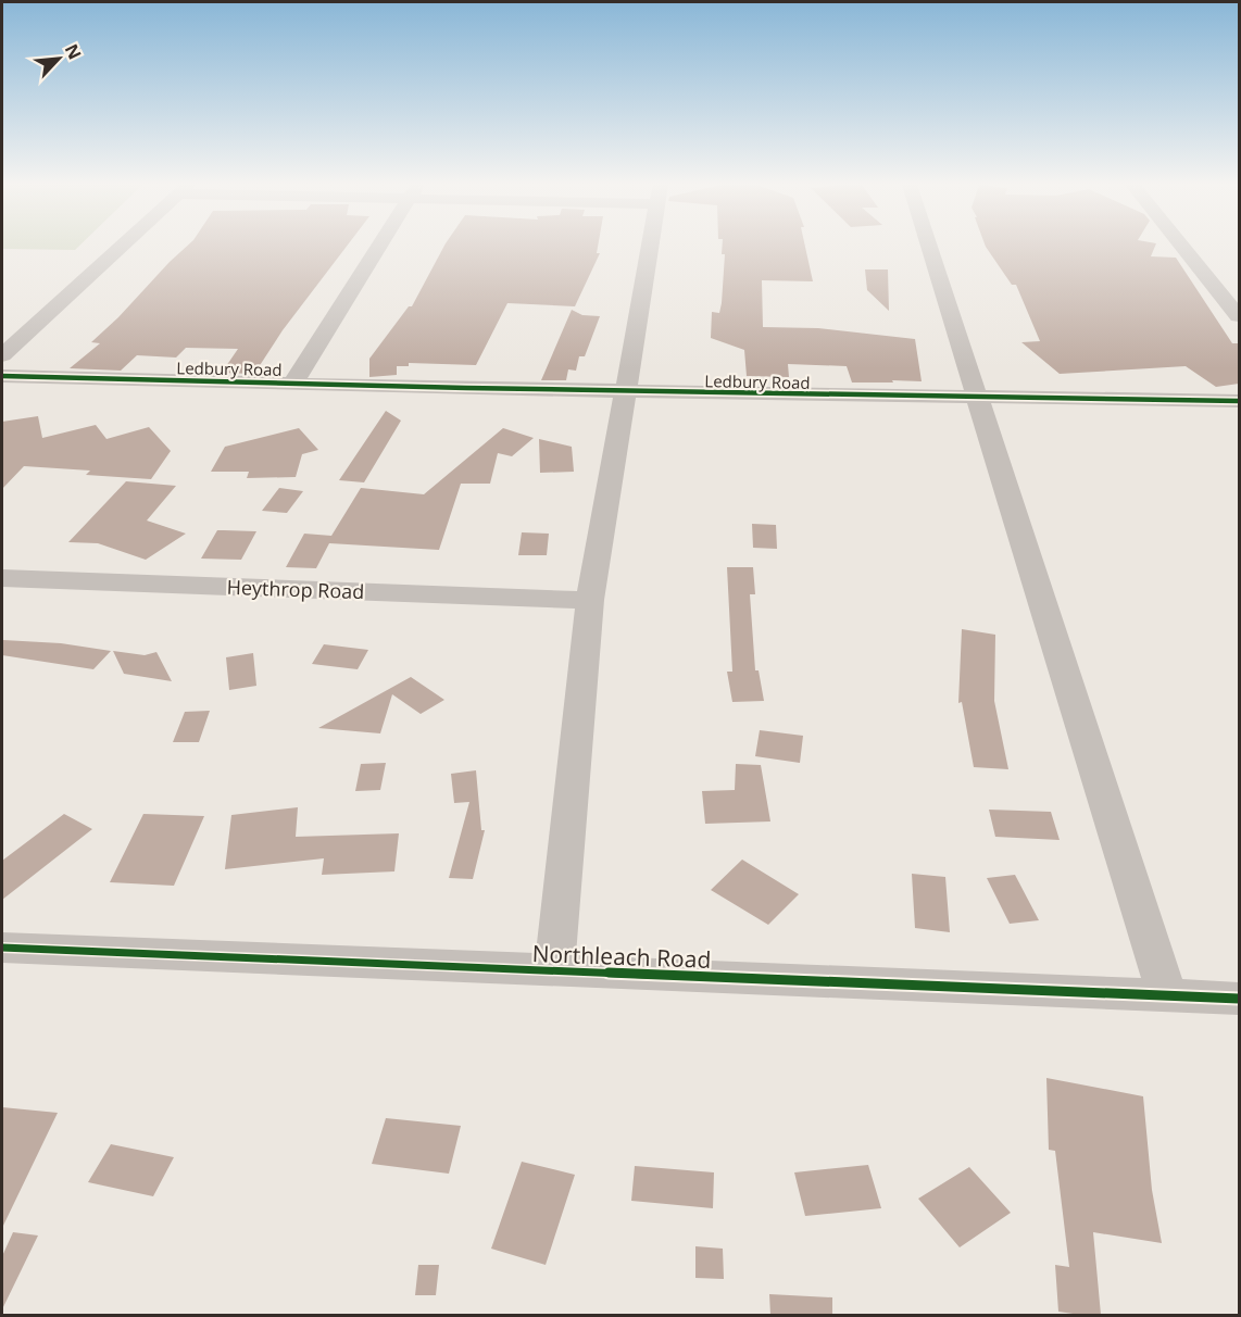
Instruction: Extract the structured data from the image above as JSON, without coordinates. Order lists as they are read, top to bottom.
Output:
{
  "streets": {
    "street": ["Ledbury Road", "Heythrop Road", "Northleach Road"]
  },
  "north": "top right"
}
